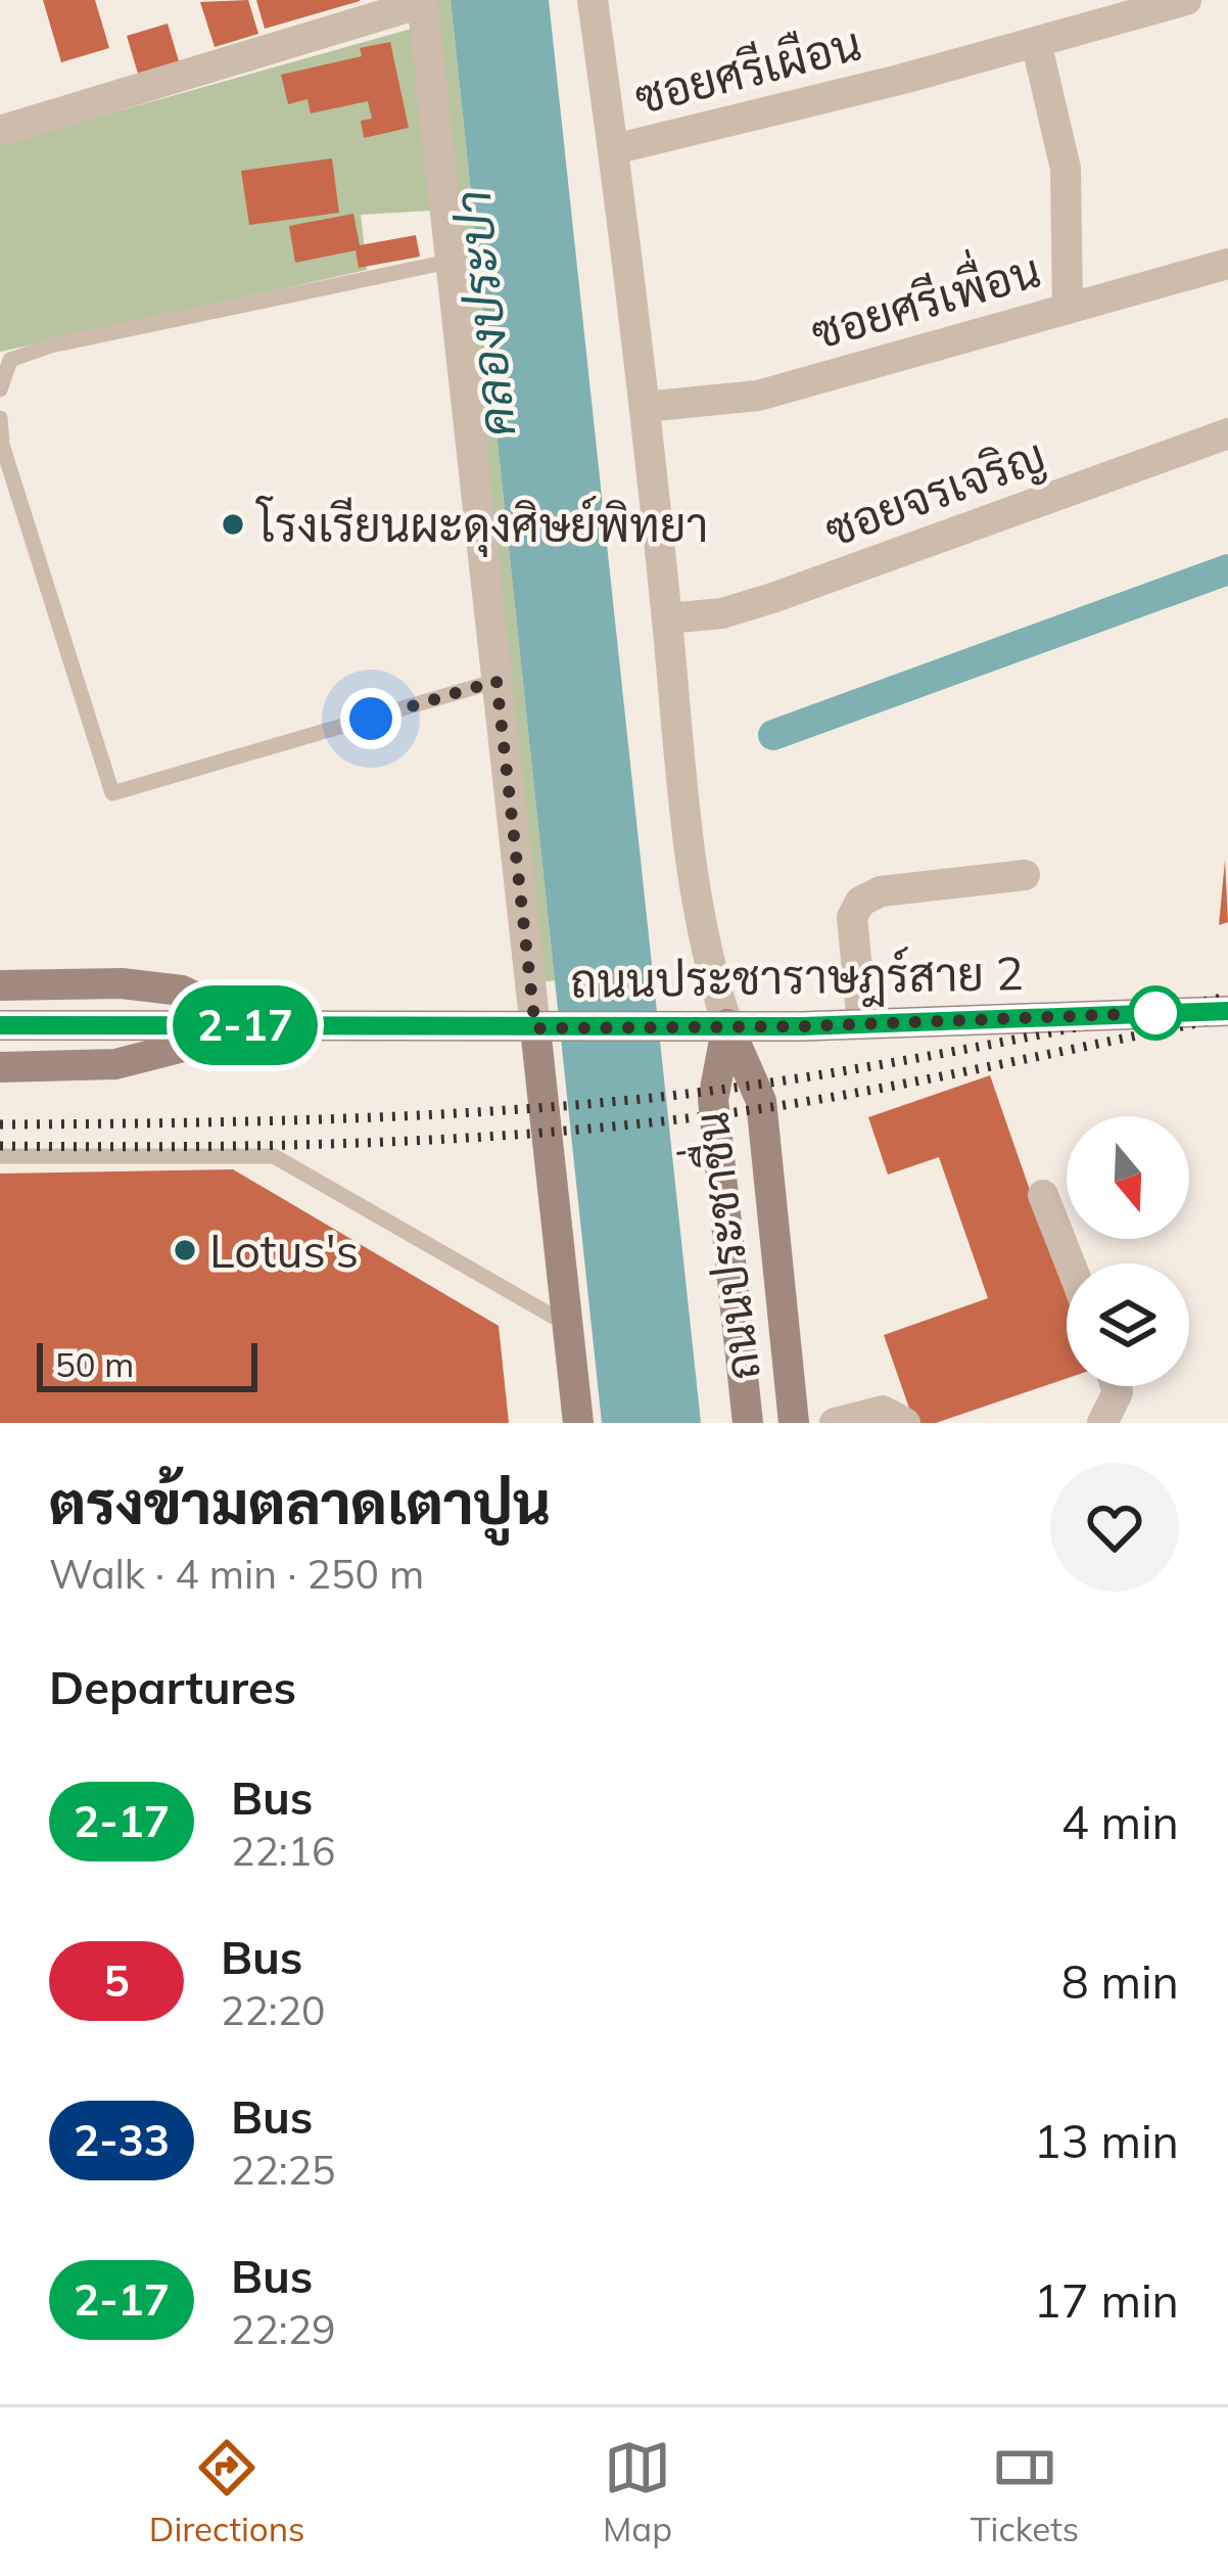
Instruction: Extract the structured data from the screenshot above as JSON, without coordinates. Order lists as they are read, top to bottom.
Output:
{
  "streets": {
    "main road": ["ถนนประชาราษฎร์สาย 2", "ถนนประชาชื่น"],
    "street": ["ซอยศรีเผือน", "ซอยศรีเพื่อน", "ซอยจรเจริญ"]
  },
  "crossings": [
    ["ถนนประชาราษฎร์สาย 2", "ถนนประชาชื่น"]
  ],
  "water": ["คลองประปา"],
  "places": ["โรงเรียนผะดุงศิษย์พิทยา", "Lotus's"],
  "lines": ["bus line 2-17"],
  "scale_bar": "50 m",
  "north": "bottom",
  "page": {
    "on_map": "2-17",
    "scale": "50 m",
    "heading": [
      ["ตรงข้ามตลาดเตาปูน", "Walk · 4 min · 250 m"],
      "Departures"
    ],
    "list": [
      {
        "mark": "2-17",
        "name": "Bus",
        "note": "22:16",
        "value": "4 min"
      },
      {
        "mark": "5",
        "name": "Bus",
        "note": "22:20",
        "value": "8 min"
      },
      {
        "mark": "2-33",
        "name": "Bus",
        "note": "22:25",
        "value": "13 min"
      },
      {
        "mark": "2-17",
        "name": "Bus",
        "note": "22:29",
        "value": "17 min"
      }
    ],
    "tabs": ["Directions", "Map", "Tickets"]
  }
}
